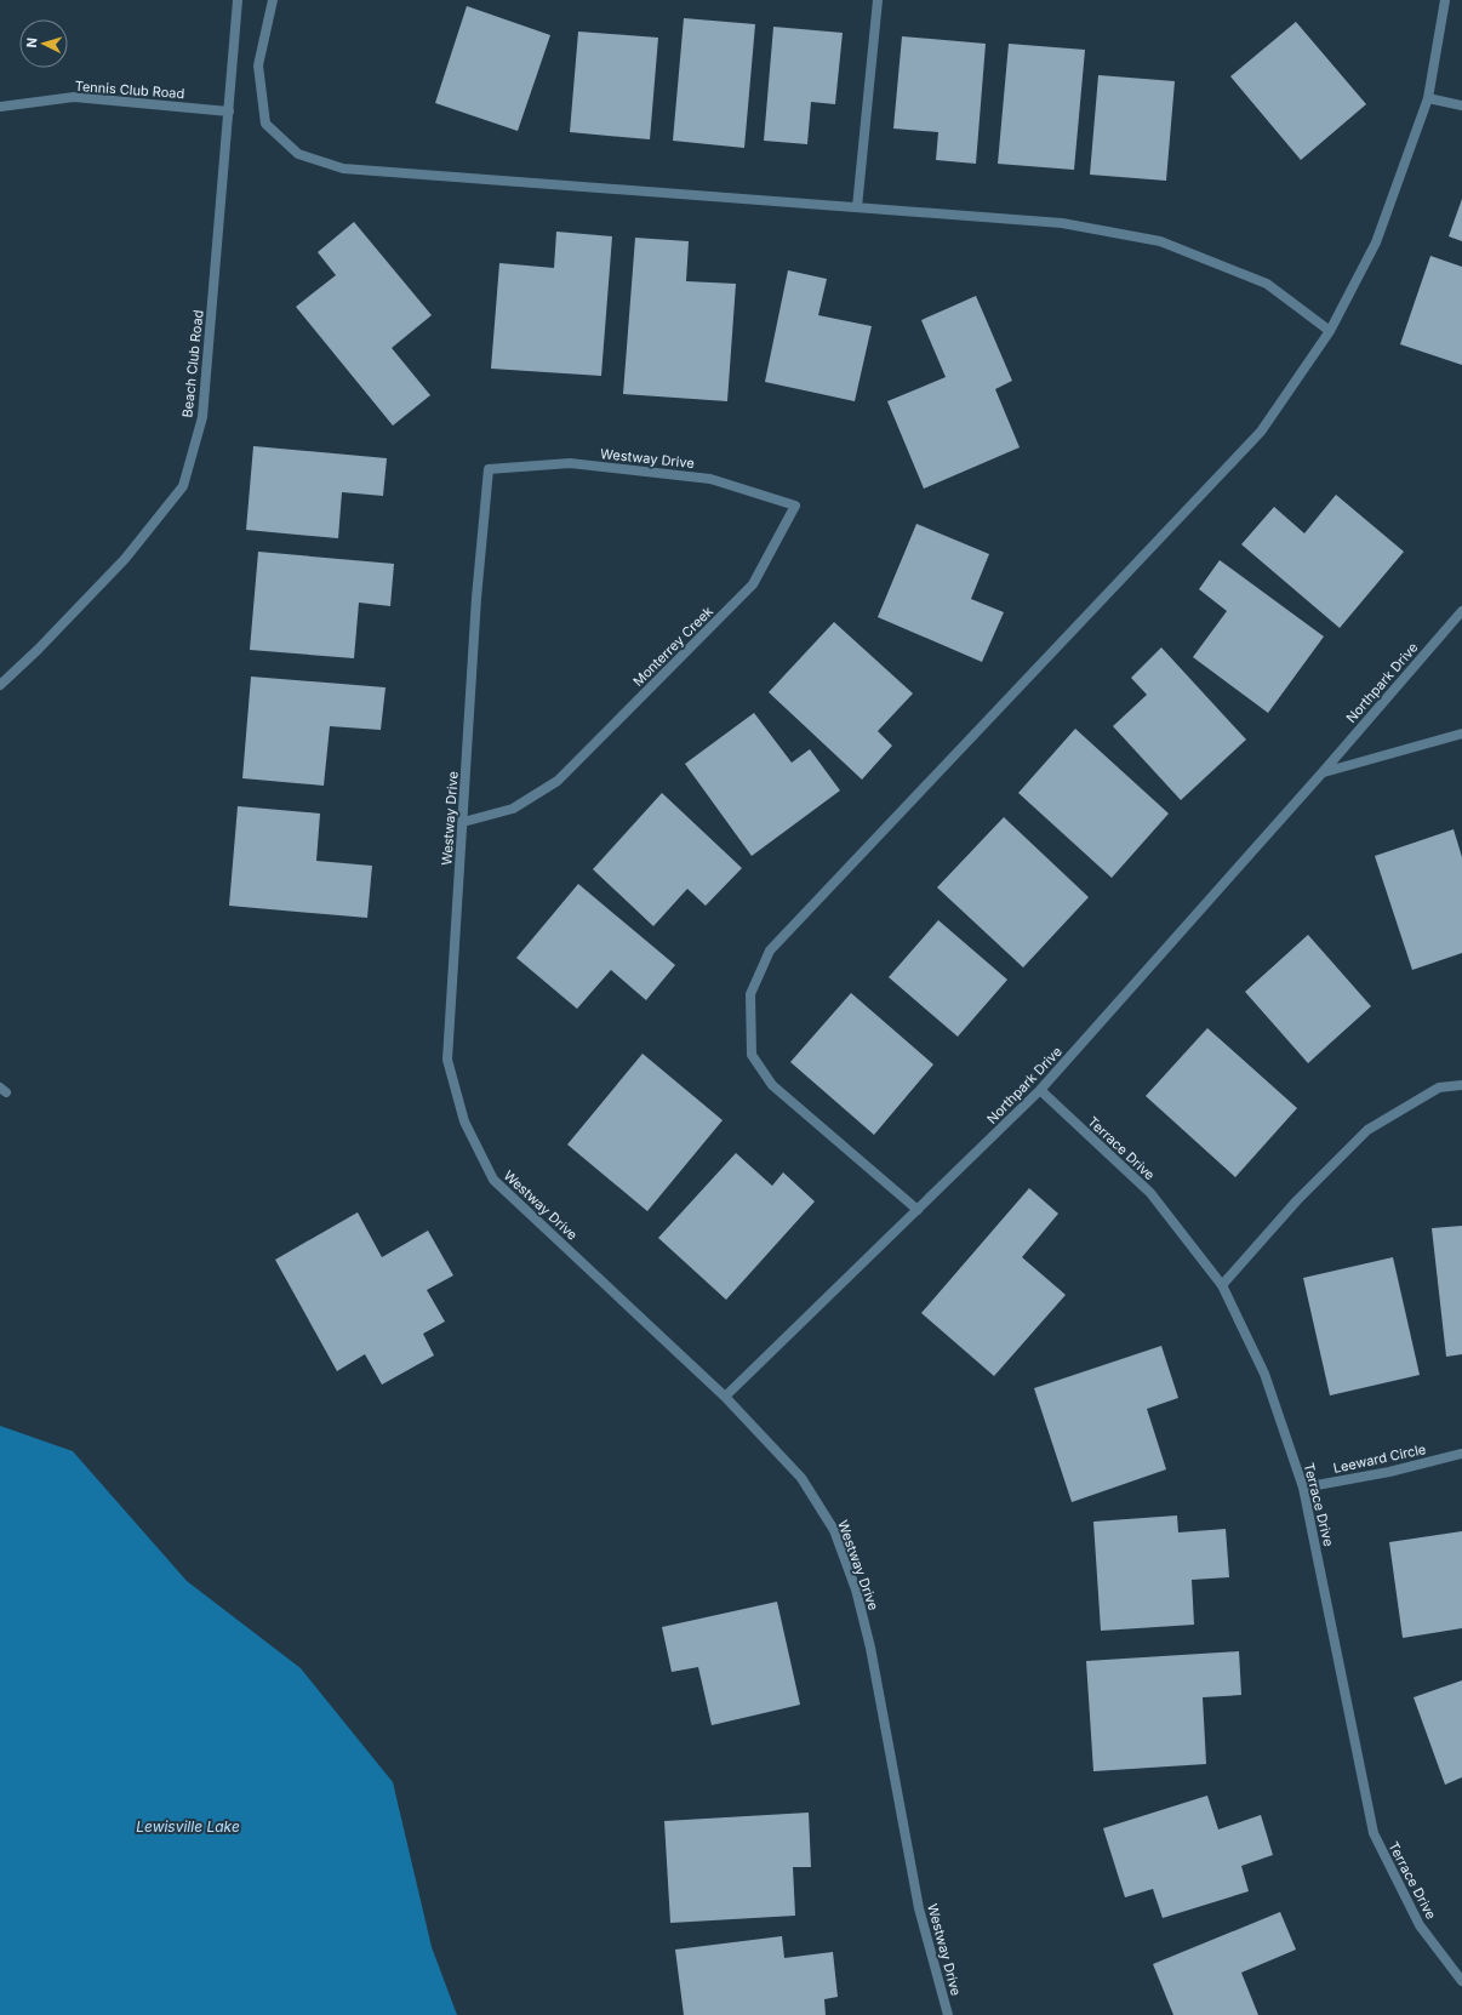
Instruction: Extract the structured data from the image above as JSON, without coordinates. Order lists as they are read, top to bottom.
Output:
{
  "streets": {
    "street": [
      "Tennis Club Road",
      "Beach Club Road",
      "Westway Drive",
      "Monterrey Creek",
      "Northpark Drive",
      "Terrace Drive",
      "Leeward Circle"
    ]
  },
  "crossings": [
    ["Tennis Club Road", "Beach Club Road"],
    ["Westway Drive", "Monterrey Creek"],
    ["Westway Drive", "Northpark Drive"],
    ["Northpark Drive", "Terrace Drive"],
    ["Terrace Drive", "Leeward Circle"]
  ],
  "water": ["Lewisville Lake"],
  "north": "left"
}
